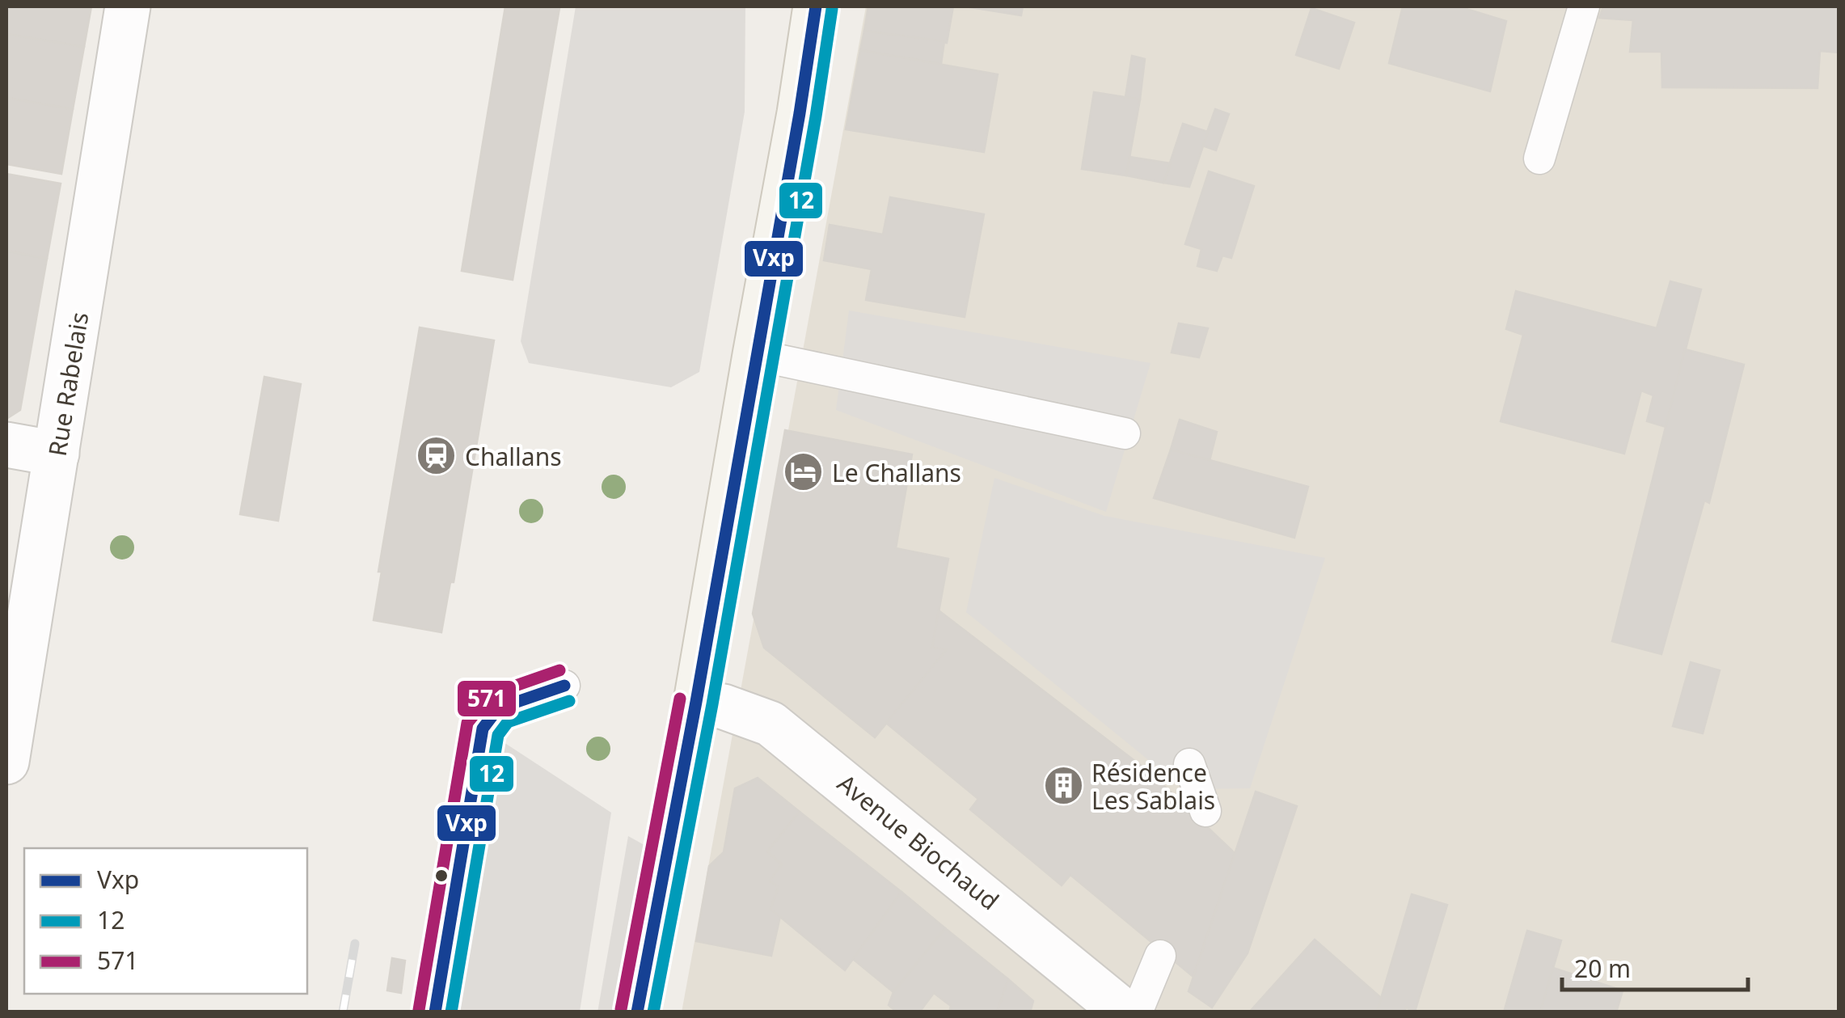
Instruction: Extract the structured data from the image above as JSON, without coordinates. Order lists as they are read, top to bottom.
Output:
{
  "streets": {
    "street": ["Rue Rabelais", "Avenue Biochaud"]
  },
  "places": {
    "station": ["Challans"],
    "hotel": ["Le Challans"],
    "building": ["Résidence Les Sablais"]
  },
  "lines": ["transit line Vxp", "transit line 12", "transit line 571"],
  "legend": ["Vxp", "12", "571"],
  "scale_bar": "20 m"
}
